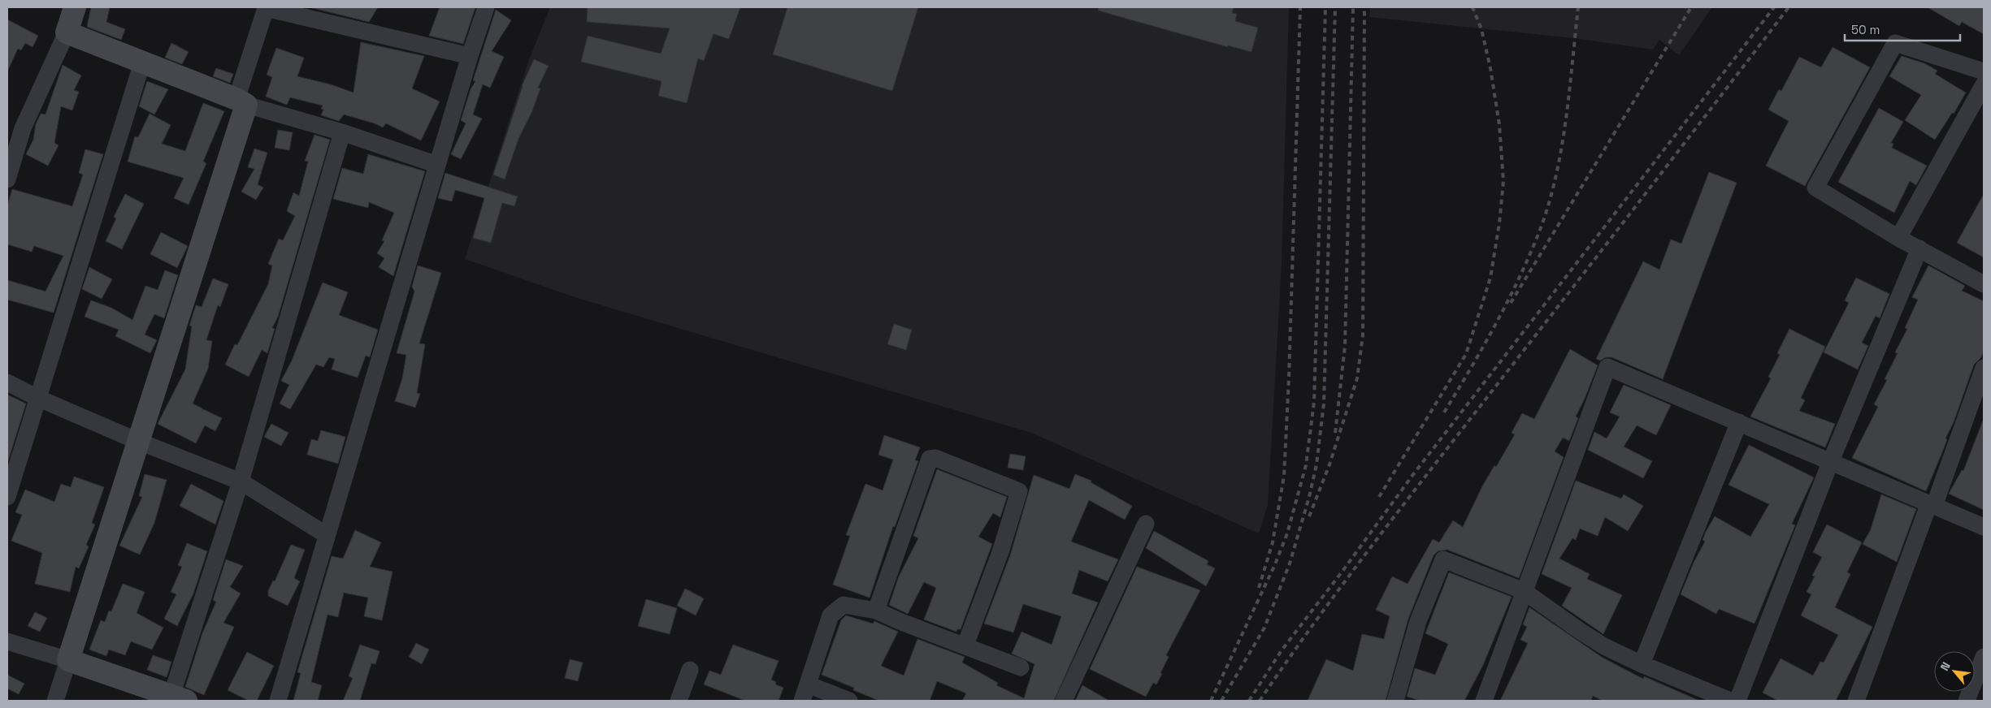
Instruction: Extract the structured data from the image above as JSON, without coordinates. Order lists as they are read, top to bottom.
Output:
{
  "scale_bar": "50 m",
  "north": "top left"
}
